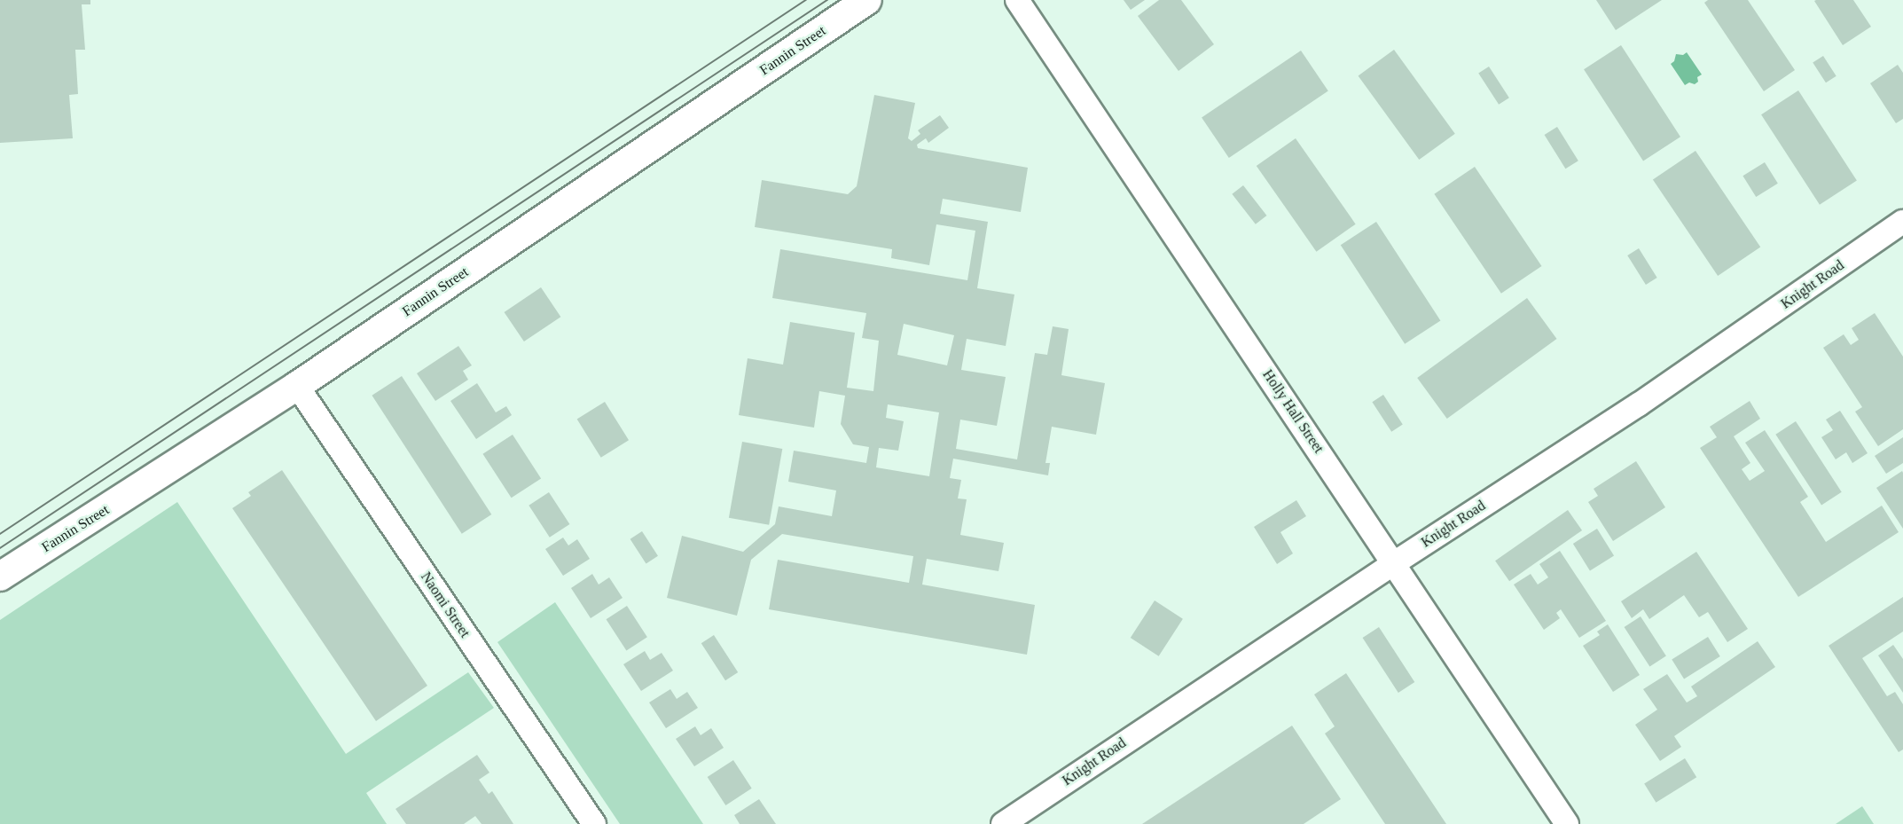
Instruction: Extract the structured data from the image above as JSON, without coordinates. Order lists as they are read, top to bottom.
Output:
{
  "streets": {
    "main road": ["Fannin Street"],
    "street": ["Knight Road", "Holly Hall Street", "Naomi Street"]
  },
  "crossings": [
    ["Fannin Street", "Naomi Street"],
    ["Knight Road", "Holly Hall Street"]
  ]
}
